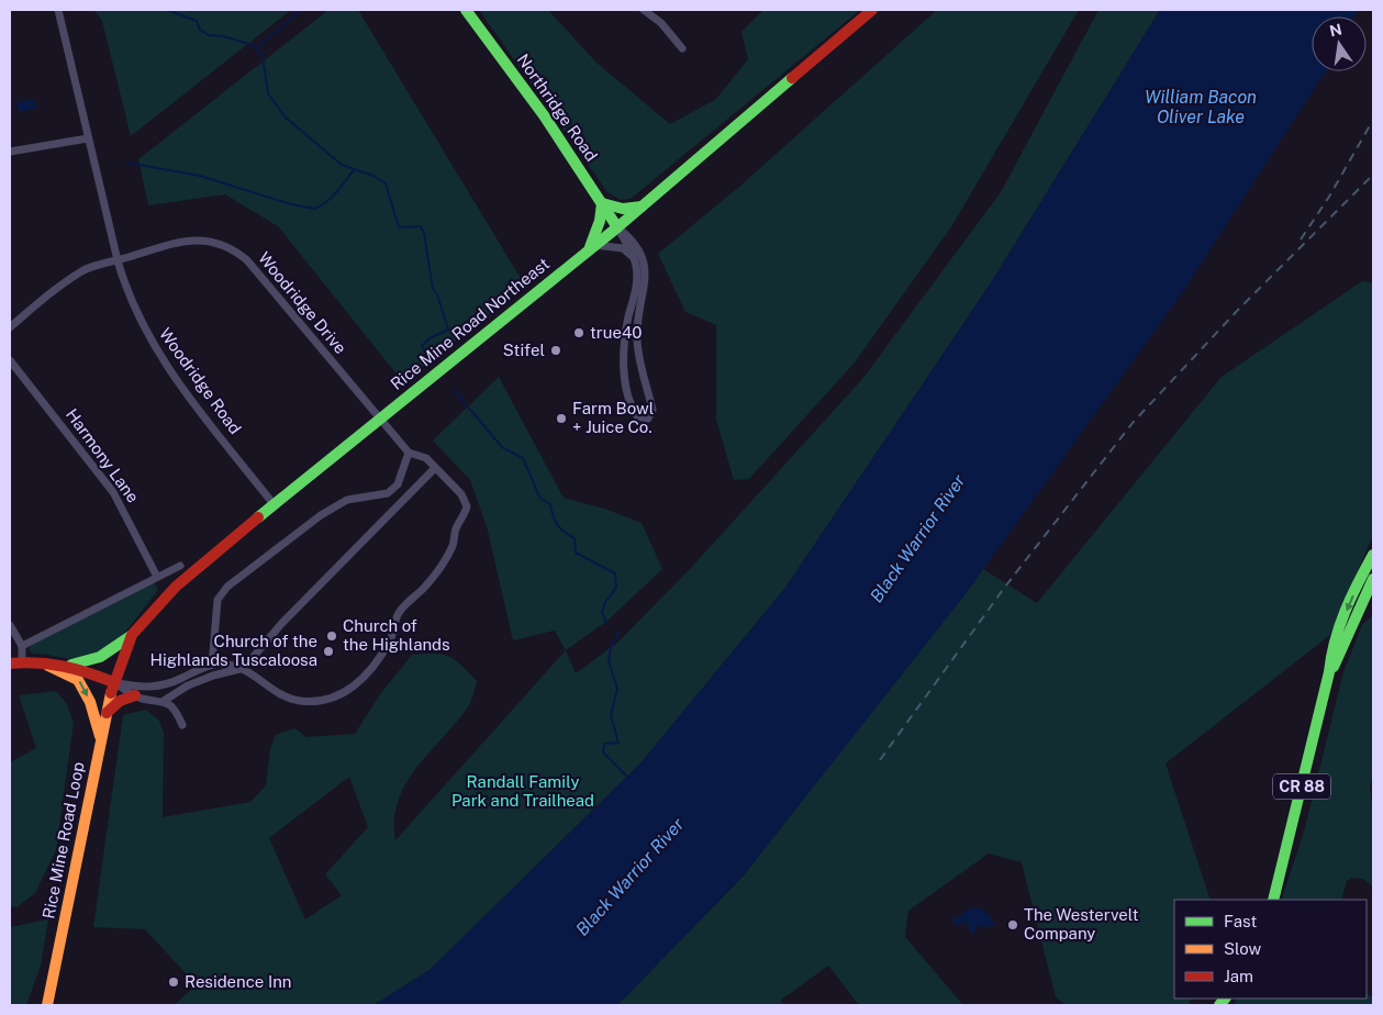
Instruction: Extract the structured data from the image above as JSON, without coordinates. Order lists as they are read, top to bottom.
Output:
{
  "streets": {
    "main road": [
      "Northridge Road",
      "Rice Mine Road Northeast",
      "CR 88",
      "Rice Mine Road Loop"
    ],
    "street": ["Woodridge Drive", "Woodridge Road", "Harmony Lane"]
  },
  "crossings": [
    ["Northridge Road", "Rice Mine Road Northeast"],
    ["Woodridge Drive", "Rice Mine Road Northeast"],
    ["Woodridge Drive", "Woodridge Road"],
    ["Rice Mine Road Northeast", "Woodridge Road"],
    ["Rice Mine Road Northeast", "Rice Mine Road Loop"]
  ],
  "water": ["William Bacon Oliver Lake", "Black Warrior River"],
  "parks": ["Randall Family Park and Trailhead"],
  "places": [
    "true40",
    "Stifel",
    "Farm Bowl + Juice Co.",
    "Church of the Highlands",
    "Church of the Highlands Tuscaloosa",
    "The Westervelt Company",
    "Residence Inn"
  ],
  "legend": ["Fast", "Slow", "Jam"],
  "north": "top"
}
